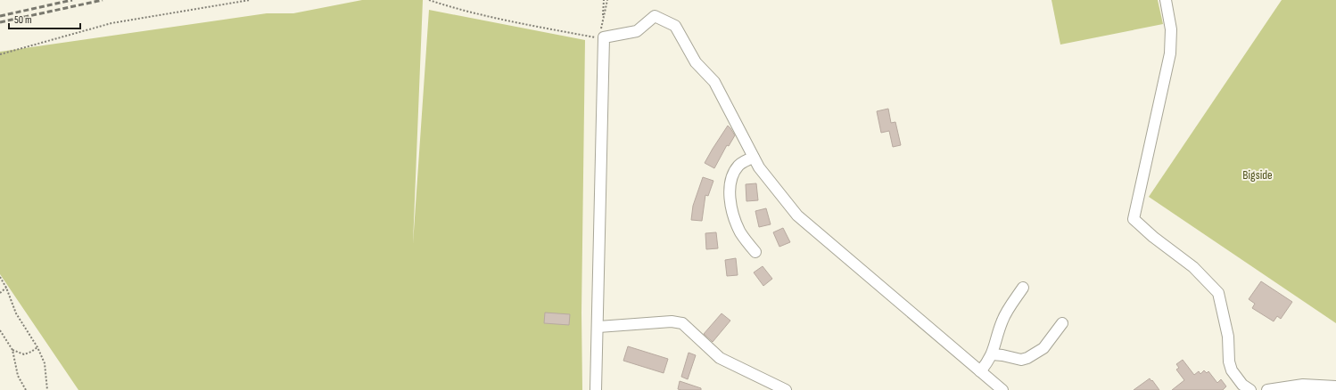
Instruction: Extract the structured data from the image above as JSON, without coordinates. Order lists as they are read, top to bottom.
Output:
{
  "parks": ["Bigside"],
  "scale_bar": "50 m"
}
